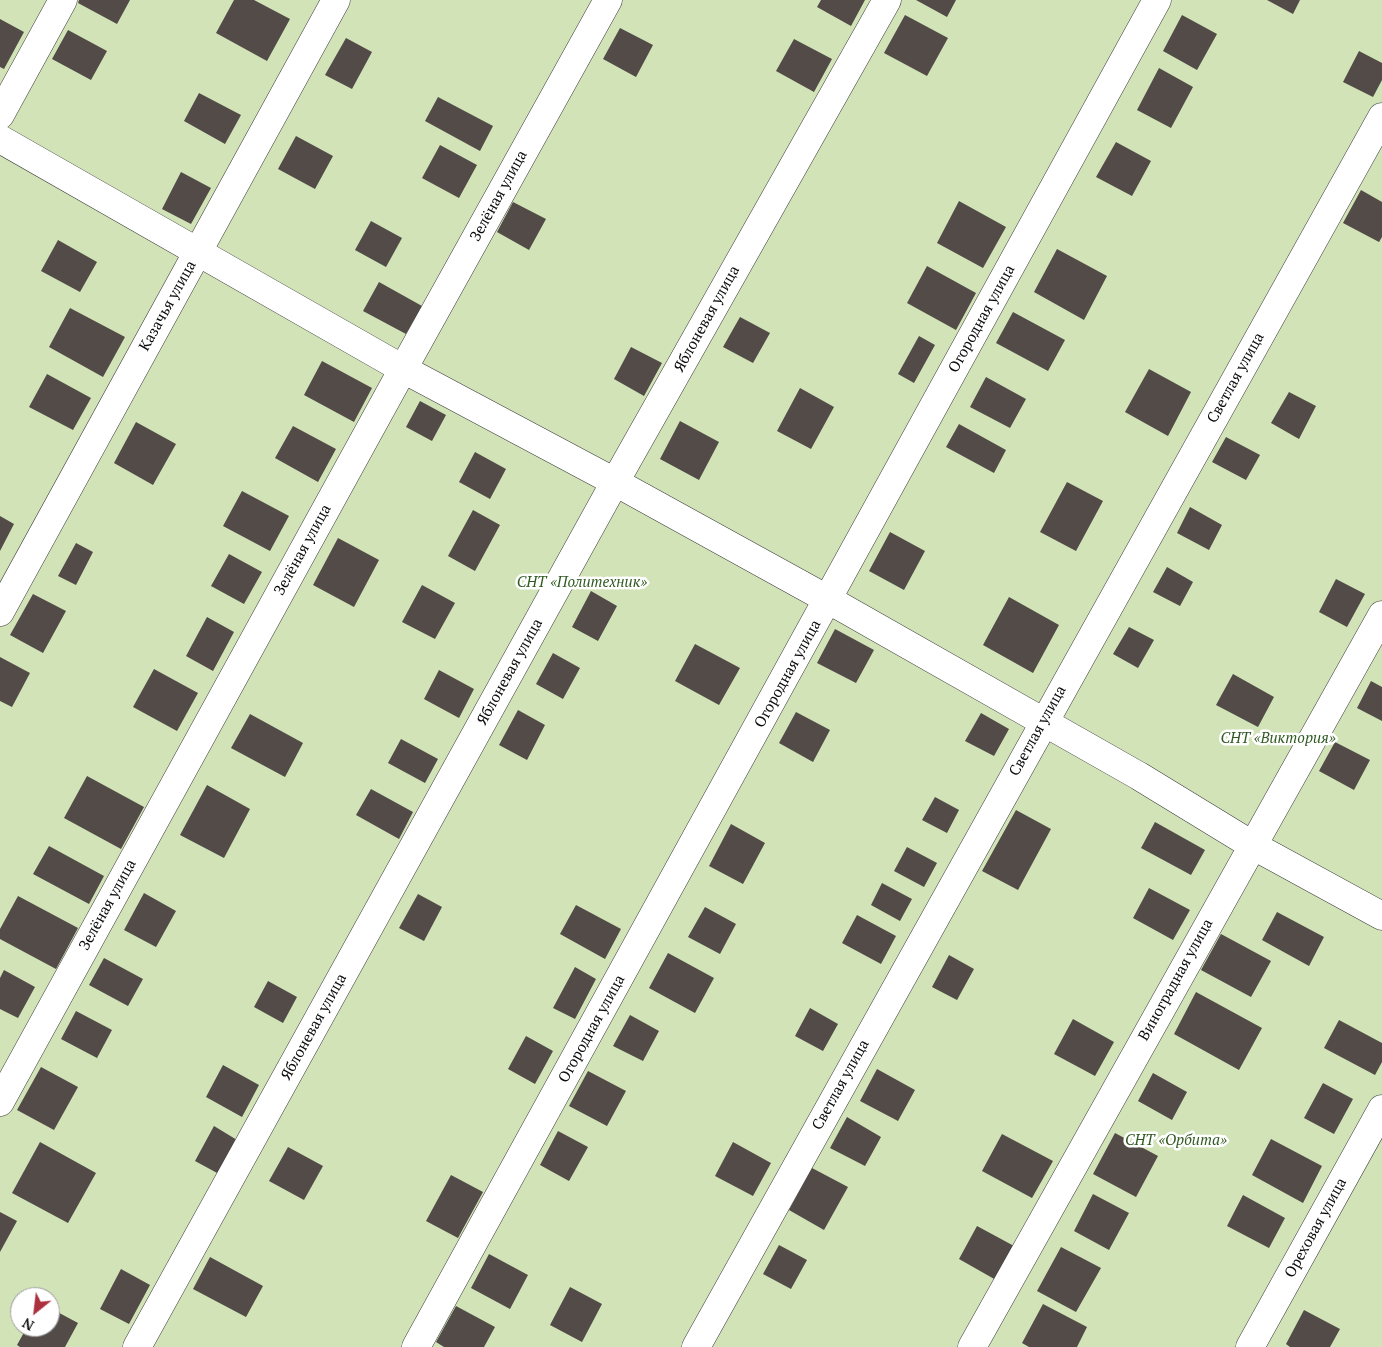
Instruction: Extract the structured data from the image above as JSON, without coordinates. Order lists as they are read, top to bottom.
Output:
{
  "streets": {
    "street": [
      "Зелёная улица",
      "Казачья улица",
      "Яблоневая улица",
      "Огородная улица",
      "Светлая улица",
      "Виноградная улица",
      "Ореховая улица"
    ]
  },
  "parks": ["СНТ «Политехник»", "СНТ «Виктория»", "СНТ «Орбита»"],
  "north": "bottom left"
}
